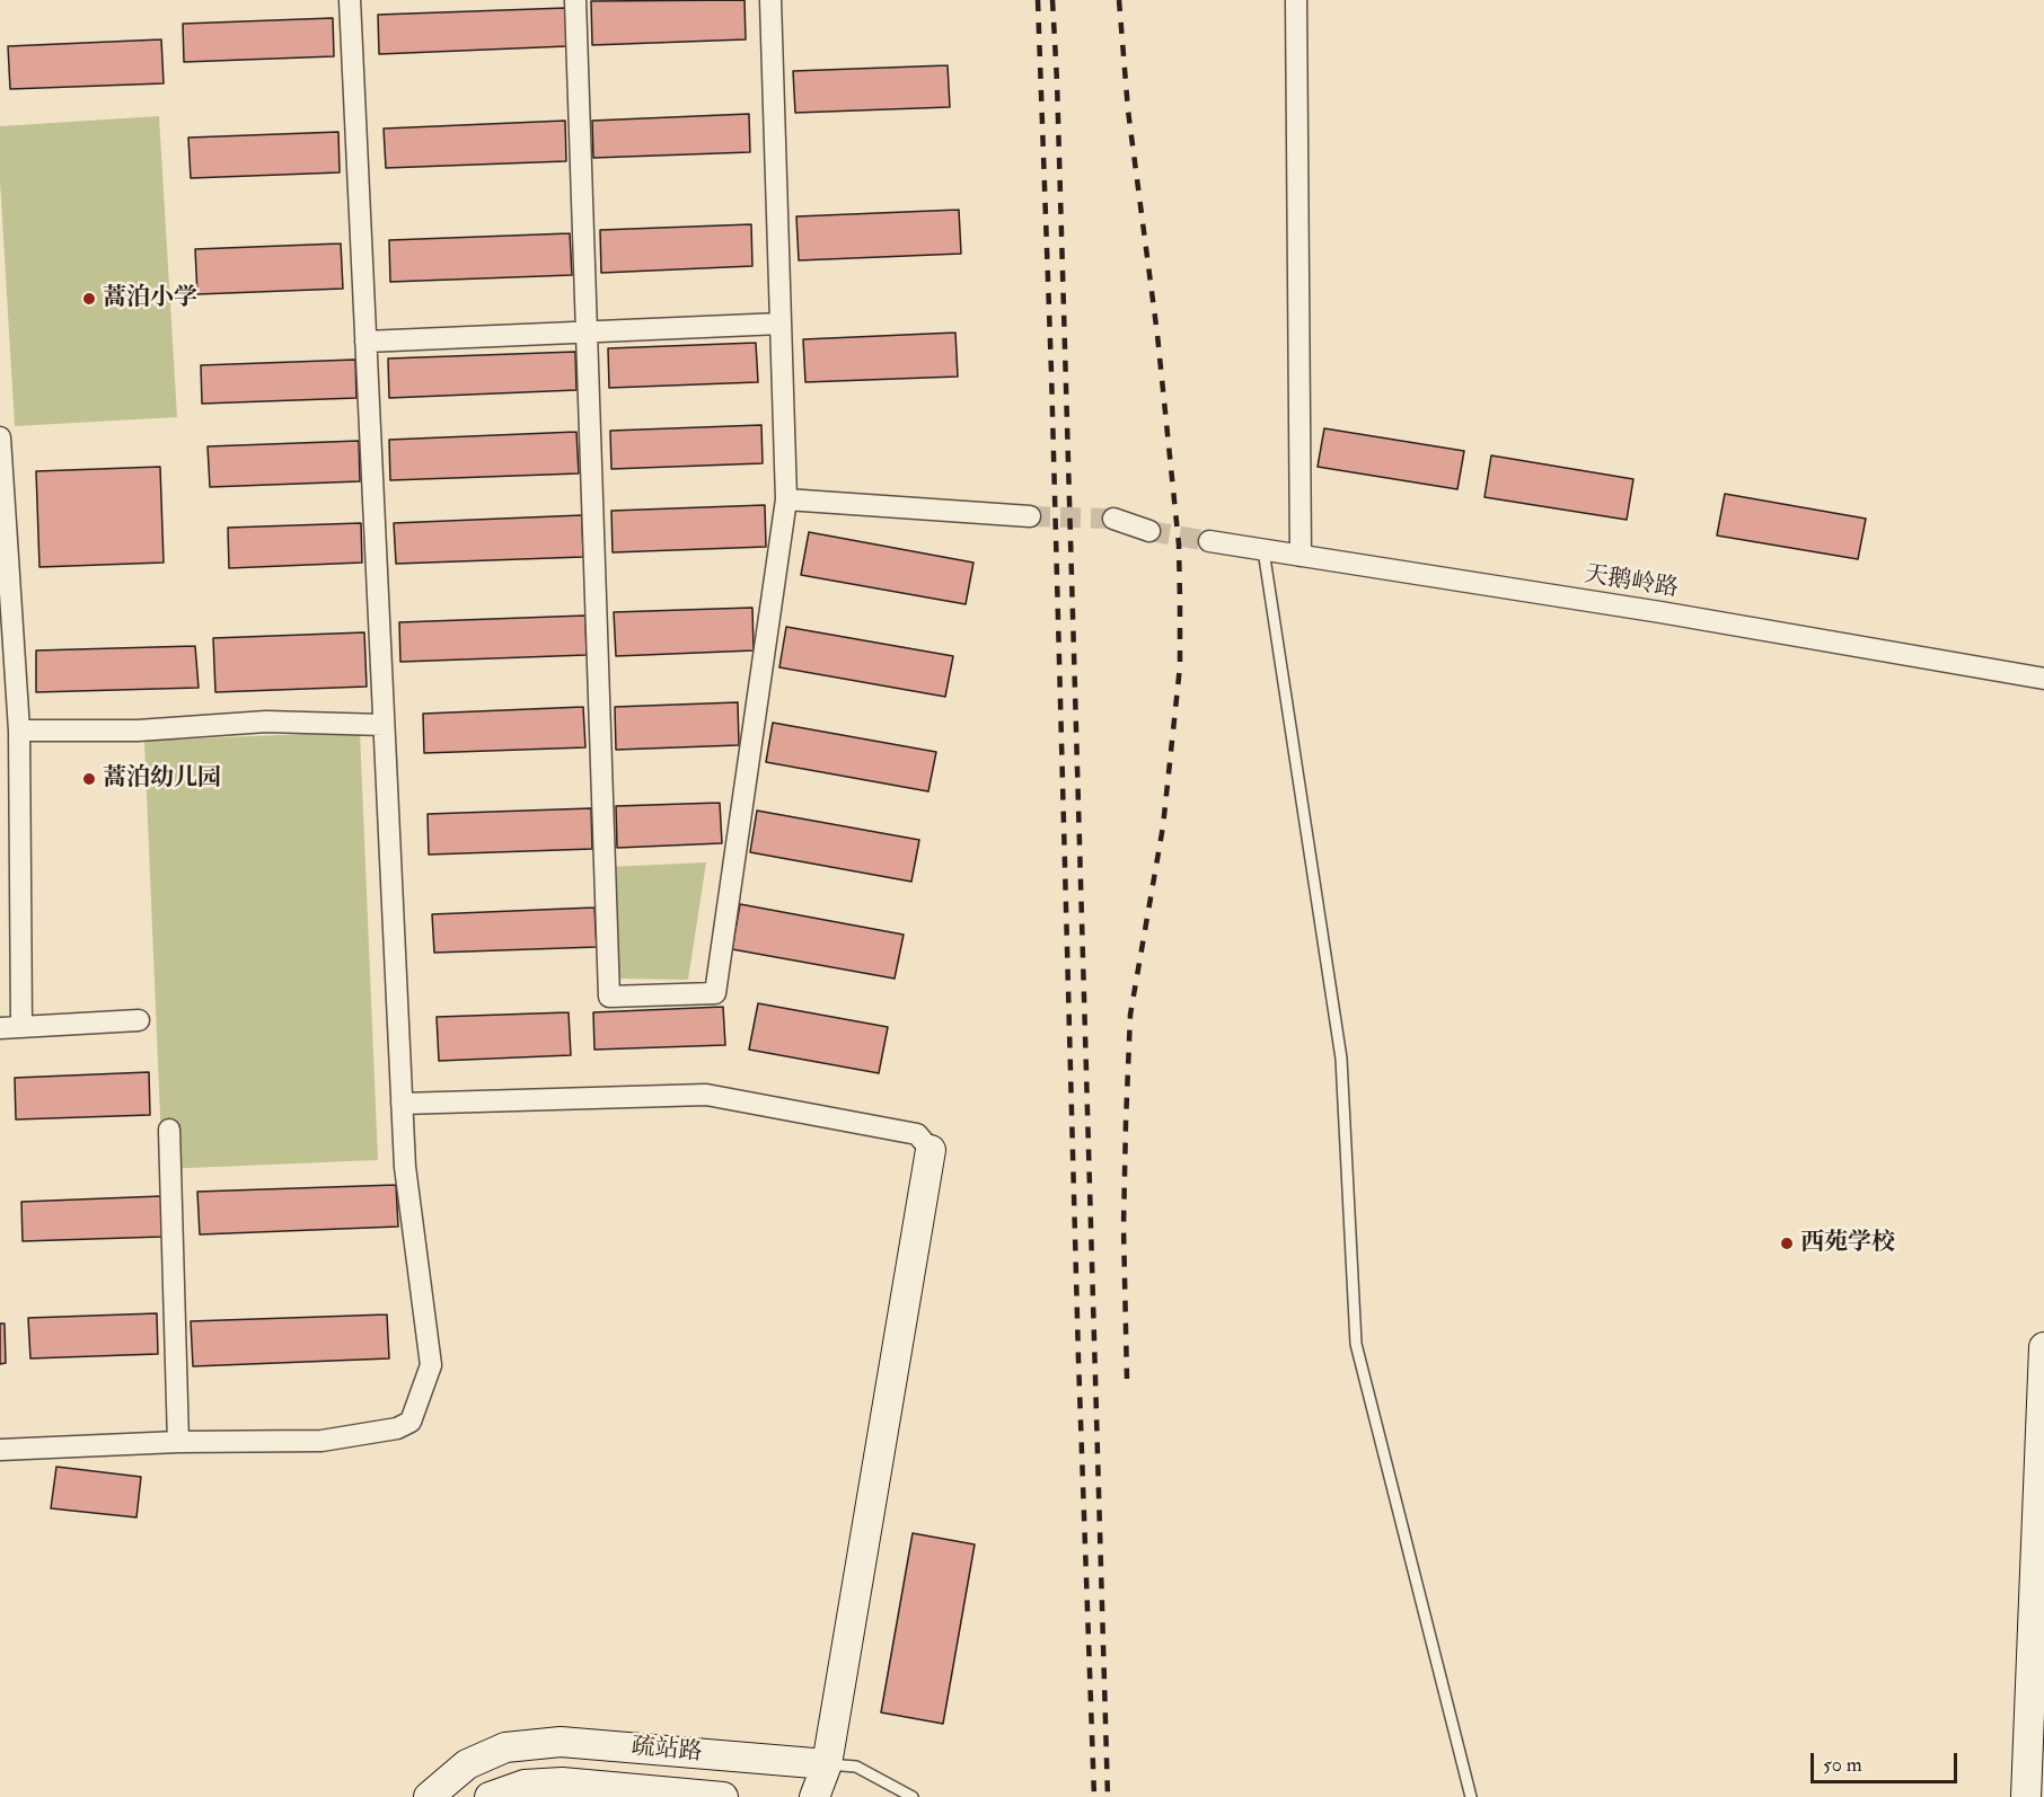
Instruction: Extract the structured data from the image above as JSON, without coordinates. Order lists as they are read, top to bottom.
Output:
{
  "streets": {
    "street": ["天鹅岭路", "疏站路"]
  },
  "places": ["蒿泊小学", "蒿泊幼儿园", "西苑学校"],
  "scale_bar": "50 m"
}
